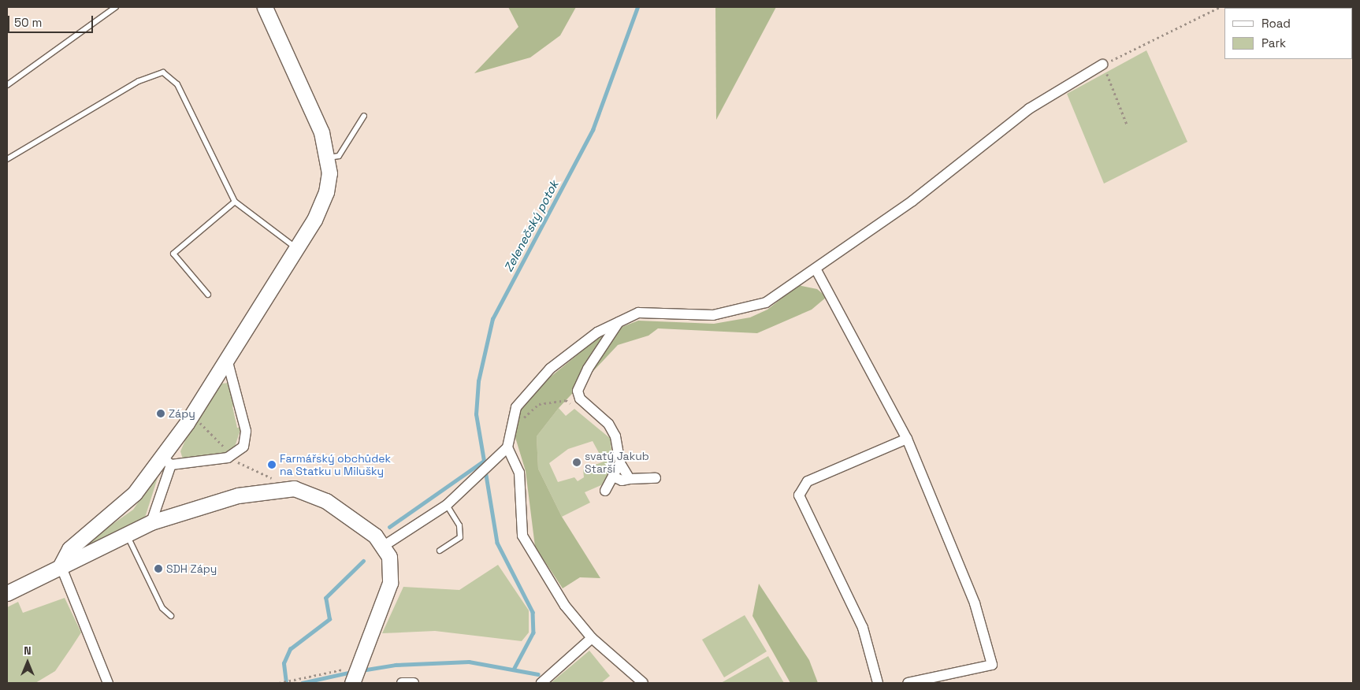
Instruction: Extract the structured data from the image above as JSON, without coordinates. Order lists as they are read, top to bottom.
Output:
{
  "water": ["Zelenečský potok"],
  "places": [
    "Zápy",
    "svatý Jakub Starší",
    "Farmářský obchůdek na Statku u Milušky",
    "SDH Zápy"
  ],
  "legend": ["Road", "Park"],
  "scale_bar": "50 m",
  "north": "top"
}
